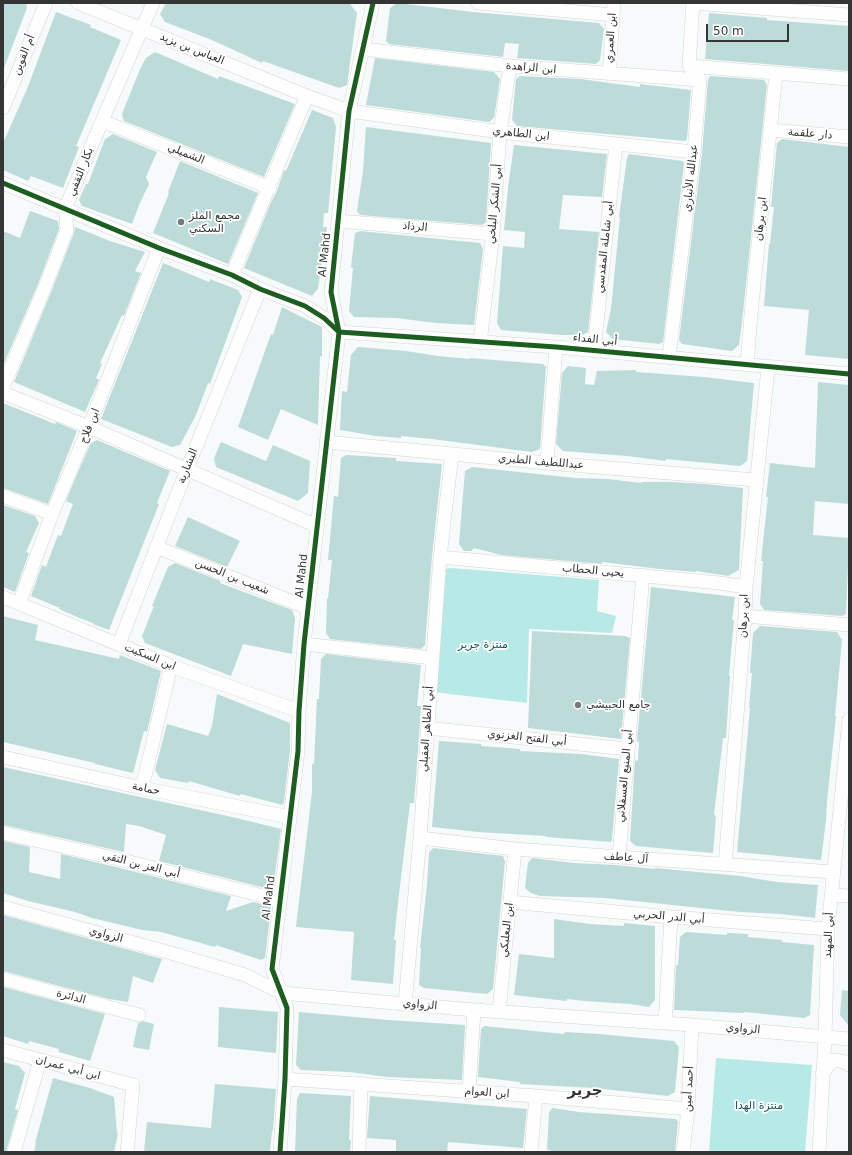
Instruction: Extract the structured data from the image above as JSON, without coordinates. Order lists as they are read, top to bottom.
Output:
{
  "streets": {
    "street": [
      "ابن العمري",
      "العباس بن يزيد",
      "أم القوين",
      "ابن الزاهدة",
      "ابن الطاهري",
      "دار علقمة",
      "الشميلي",
      "بكار الثقفي",
      "عبدالله الأنباري",
      "أبي الشكر البلخي",
      "ابن برهان",
      "الرذاذ",
      "أبي شاملة المقدسي",
      "Al Mahd",
      "أبي الفداء",
      "ابن فلاح",
      "عبداللطيف الطبري",
      "البشارية",
      "يحيى الحطاب",
      "شعيب بن الحسن",
      "ابن السكيت",
      "أبي الطاهر العقيلي",
      "أبي الفتح الغزنوي",
      "أبي المنيع العسقلاني",
      "حمامة",
      "آل عاطف",
      "أبي العز بن التقي",
      "أبي الدر الحربي",
      "ابن البعلبكي",
      "الزواوي",
      "أبي المهند",
      "الدائرة",
      "ابن أبي عمران",
      "أحمد أمين",
      "ابن العوام"
    ]
  },
  "crossings": [
    ["ابن العمري", "ابن الزاهدة"],
    ["العباس بن يزيد", "ابن الطاهري"],
    ["العباس بن يزيد", "بكار الثقفي"],
    ["العباس بن يزيد", "Al Mahd"],
    ["ابن الزاهدة", "عبدالله الأنباري"],
    ["ابن الزاهدة", "أبي الشكر البلخي"],
    ["ابن الزاهدة", "Al Mahd"],
    ["ابن الطاهري", "عبدالله الأنباري"],
    ["ابن الطاهري", "أبي الشكر البلخي"],
    ["ابن الطاهري", "أبي شاملة المقدسي"],
    ["ابن الطاهري", "Al Mahd"],
    ["دار علقمة", "ابن برهان"],
    ["الشميلي", "بكار الثقفي"],
    ["عبدالله الأنباري", "أبي الفداء"],
    ["أبي الشكر البلخي", "الرذاذ"],
    ["أبي الشكر البلخي", "أبي الفداء"],
    ["ابن برهان", "أبي الفداء"],
    ["ابن برهان", "عبداللطيف الطبري"],
    ["ابن برهان", "يحيى الحطاب"],
    ["ابن برهان", "آل عاطف"],
    ["الرذاذ", "Al Mahd"],
    ["أبي شاملة المقدسي", "أبي الفداء"],
    ["Al Mahd", "أبي الفداء"],
    ["Al Mahd", "عبداللطيف الطبري"],
    ["Al Mahd", "شعيب بن الحسن"],
    ["Al Mahd", "ابن السكيت"],
    ["Al Mahd", "حمامة"],
    ["Al Mahd", "أبي العز بن التقي"],
    ["Al Mahd", "الزواوي"],
    ["Al Mahd", "ابن العوام"],
    ["ابن فلاح", "ابن السكيت"],
    ["عبداللطيف الطبري", "أبي الطاهر العقيلي"],
    ["البشارية", "شعيب بن الحسن"],
    ["البشارية", "ابن السكيت"],
    ["يحيى الحطاب", "أبي الطاهر العقيلي"],
    ["يحيى الحطاب", "أبي المنيع العسقلاني"],
    ["أبي الطاهر العقيلي", "أبي الفتح الغزنوي"],
    ["أبي الطاهر العقيلي", "آل عاطف"],
    ["أبي الطاهر العقيلي", "الزواوي"],
    ["أبي الفتح الغزنوي", "أبي المنيع العسقلاني"],
    ["أبي المنيع العسقلاني", "آل عاطف"],
    ["آل عاطف", "ابن البعلبكي"],
    ["آل عاطف", "أبي المهند"],
    ["أبي الدر الحربي", "ابن البعلبكي"],
    ["أبي الدر الحربي", "أبي المهند"],
    ["ابن البعلبكي", "الزواوي"],
    ["الزواوي", "أبي المهند"],
    ["الزواوي", "أحمد أمين"],
    ["أحمد أمين", "ابن العوام"]
  ],
  "districts": ["جرير"],
  "parks": ["منتزة جرير", "منتزة الهدا"],
  "places": ["مجمع الملز السكني", "جامع الحبيشي"],
  "scale_bar": "50 m"
}
